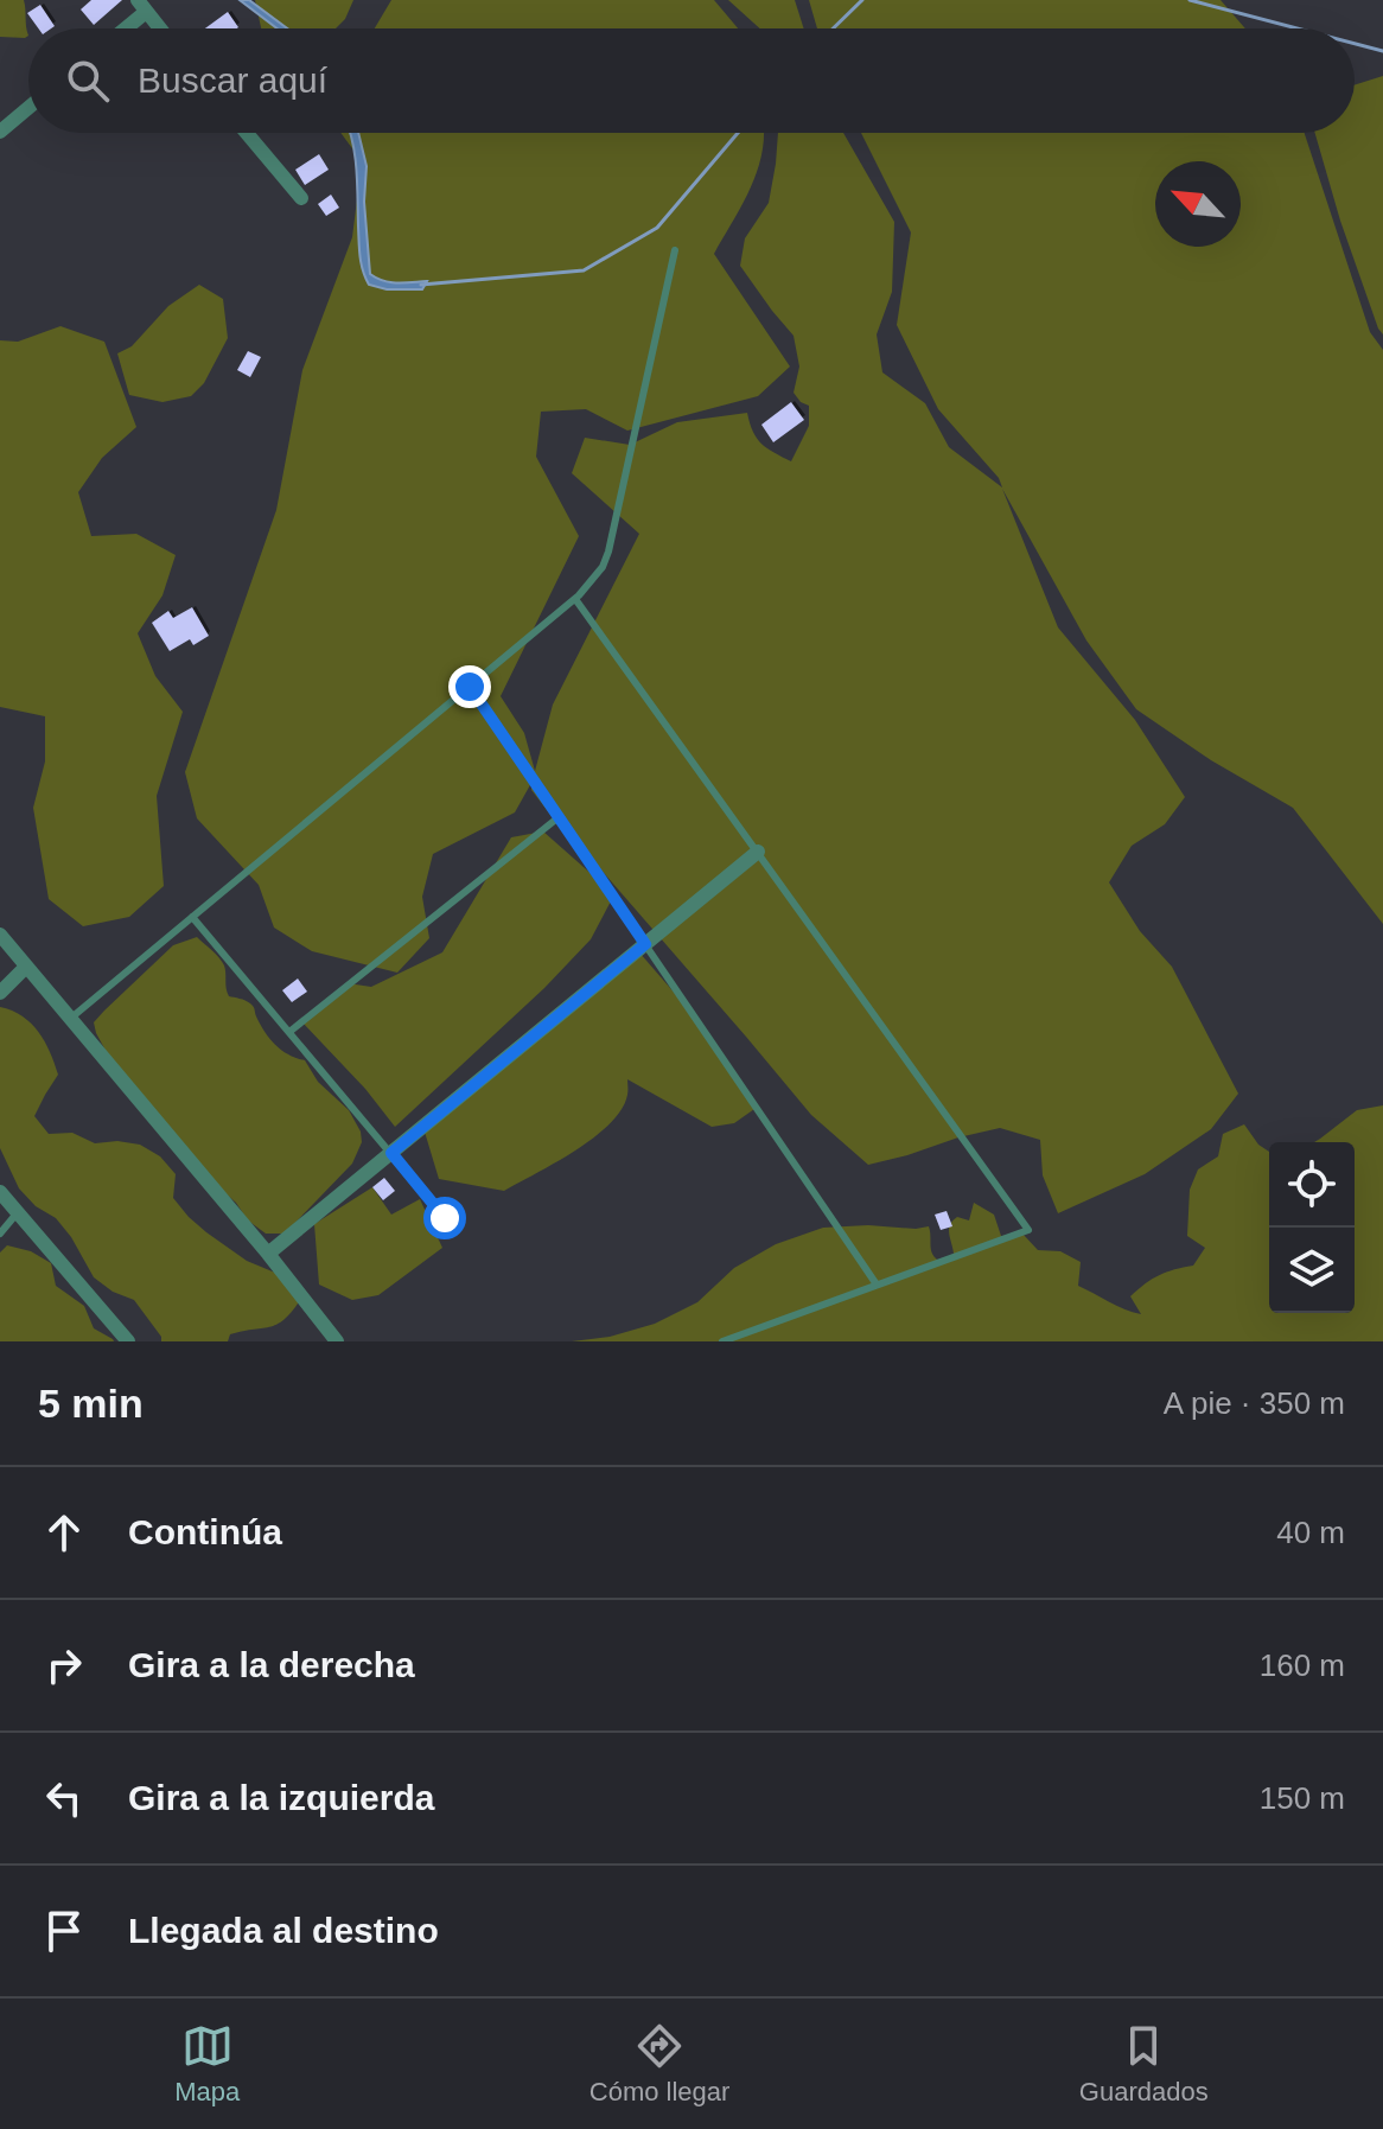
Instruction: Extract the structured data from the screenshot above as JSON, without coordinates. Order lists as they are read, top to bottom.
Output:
{
  "north": "top left",
  "page": {
    "search": "Buscar aquí",
    "heading": ["5 min", "A pie · 350 m"],
    "list": [
      ["Continúa", "40 m"],
      ["Gira a la derecha", "160 m"],
      ["Gira a la izquierda", "150 m"],
      "Llegada al destino"
    ],
    "nav": ["Mapa", "Cómo llegar", "Guardados"]
  }
}
